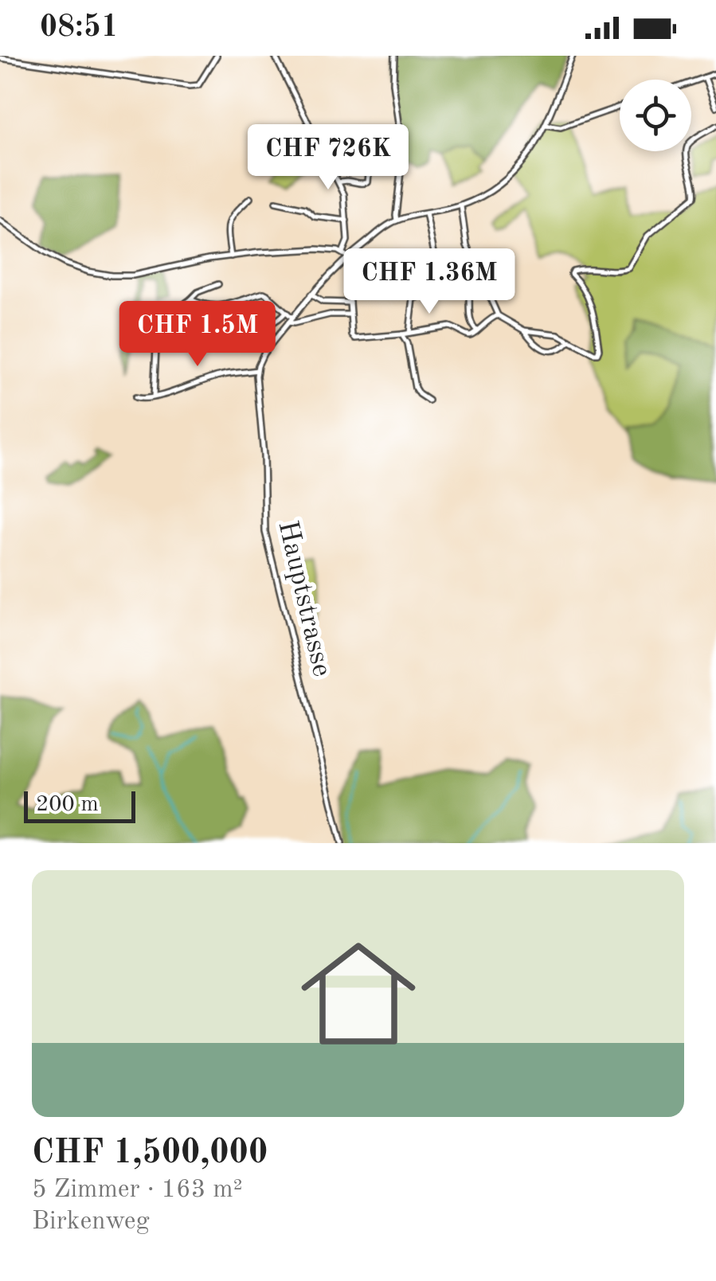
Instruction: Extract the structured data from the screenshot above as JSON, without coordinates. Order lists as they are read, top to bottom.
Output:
{
  "streets": {
    "street": ["Hauptstrasse"]
  },
  "scale_bar": "200 m",
  "page": {
    "status": "08:51",
    "price": ["CHF 726K", "CHF 1.36M", "CHF 1.5M"],
    "scale": "200 m",
    "list": [
      {
        "name": "CHF 1,500,000",
        "note": "5 Zimmer · 163 m² · Birkenweg"
      }
    ]
  }
}
